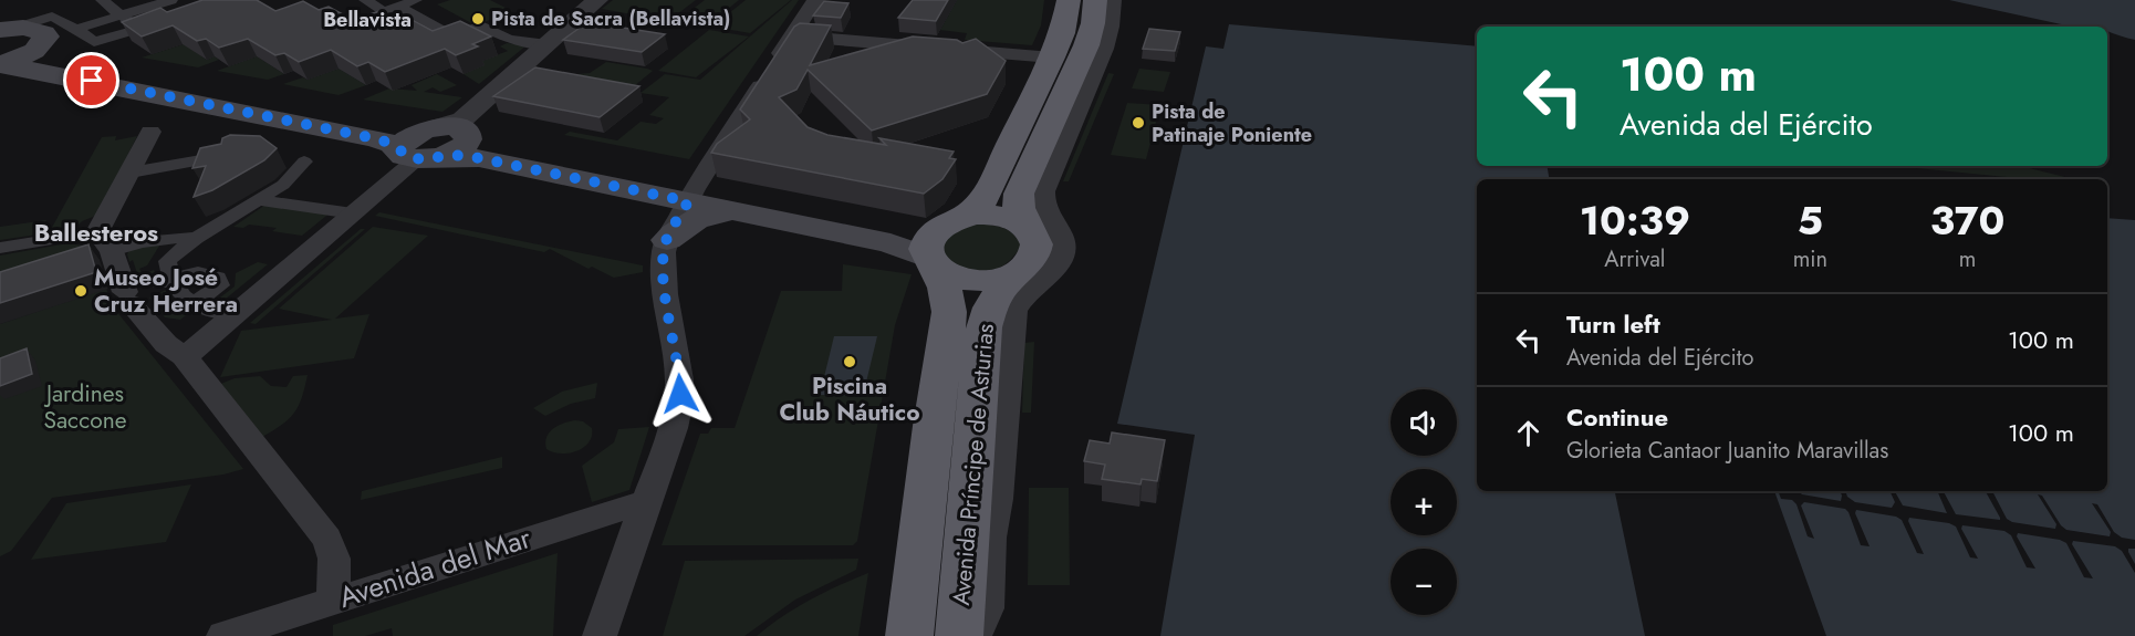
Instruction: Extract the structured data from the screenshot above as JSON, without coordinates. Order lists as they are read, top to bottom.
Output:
{
  "streets": {
    "highway": ["Avenida Príncipe de Asturias"],
    "street": ["Avenida del Mar"]
  },
  "districts": ["Bellavista", "Ballesteros"],
  "parks": ["Jardines Saccone"],
  "places": [
    "Pista de Sacra (Bellavista)",
    "Pista de Patinaje Poniente",
    "Museo José Cruz Herrera",
    "Piscina Club Náutico"
  ],
  "page": {
    "turn": ["100 m", "Avenida del Ejército"],
    "eta": [
      "10:39",
      "Arrival",
      "5",
      "min",
      "370",
      "m"
    ],
    "list": [
      {
        "name": "Turn left",
        "note": "Avenida del Ejército",
        "value": "100 m"
      },
      {
        "name": "Continue",
        "note": "Glorieta Cantaor Juanito Maravillas",
        "value": "100 m"
      }
    ],
    "map_buttons": ["+", "−"]
  }
}
